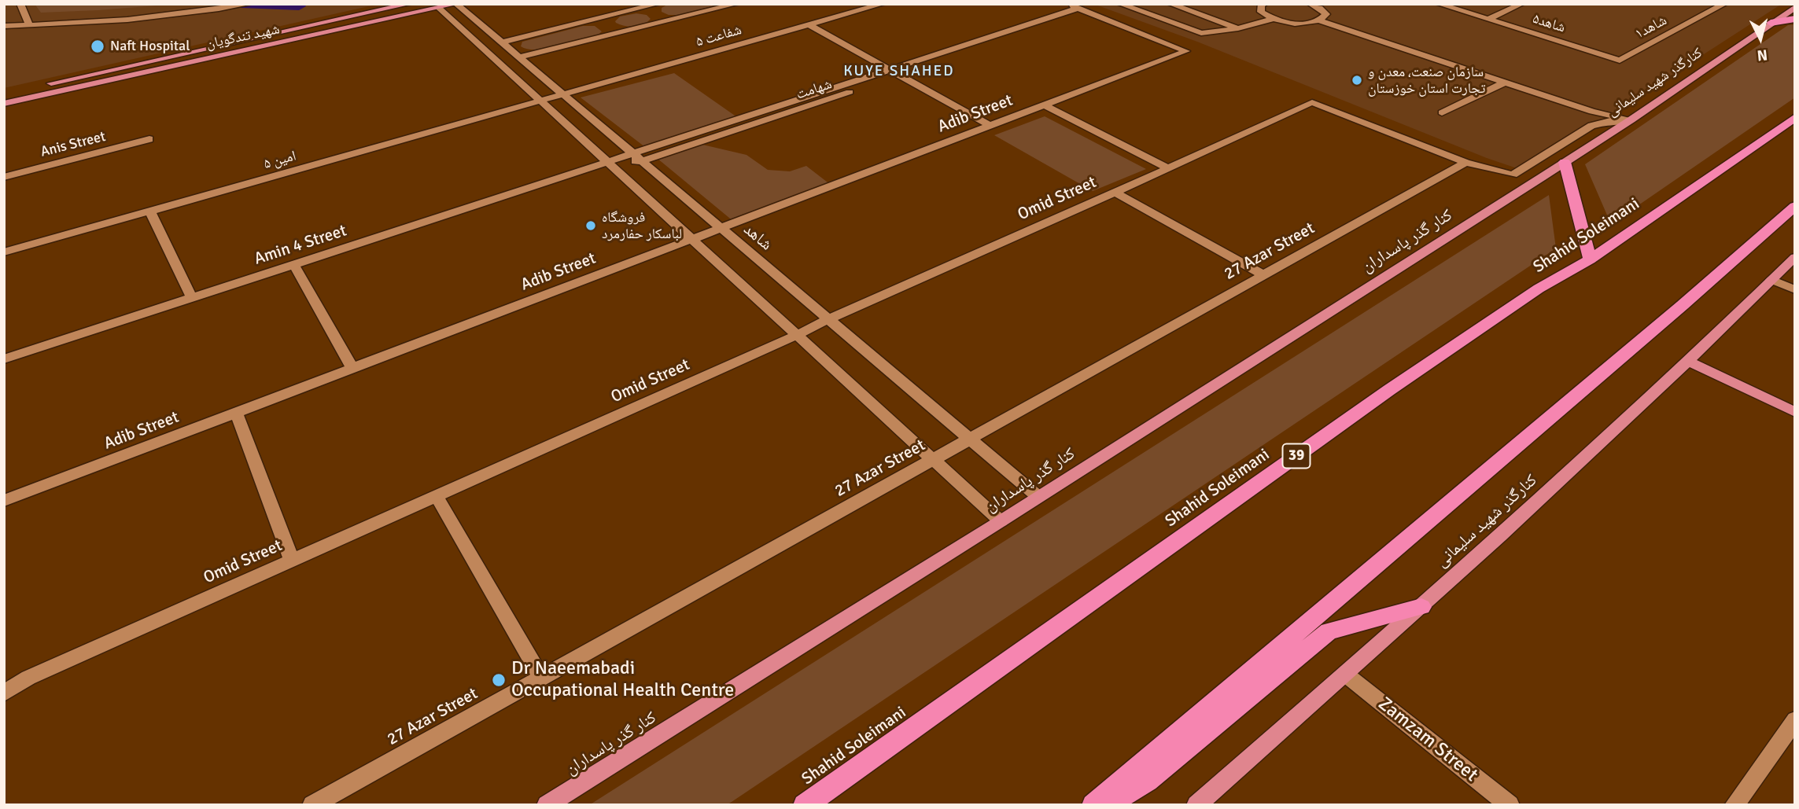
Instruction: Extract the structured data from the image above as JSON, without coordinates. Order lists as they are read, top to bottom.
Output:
{
  "streets": {
    "highway": ["Shahid Soleimani", "39"],
    "main road": ["شهید تندگویان", "کنارگذر شهید سلیمانی", "کنار گذر پاسداران"],
    "street": [
      "شاهد۵",
      "شاهد۱",
      "شفاعت ۵",
      "شهامت",
      "Adib Street",
      "Anis Street",
      "امین ۵",
      "Omid Street",
      "شاهد",
      "Amin 4 Street",
      "27 Azar Street",
      "Zamzam Street"
    ]
  },
  "crossings": [
    ["شاهد۵", "شاهد۱"],
    ["شفاعت ۵", "امین ۵"],
    ["شفاعت ۵", "شاهد"],
    ["شهید تندگویان", "شاهد"],
    ["کنارگذر شهید سلیمانی", "کنار گذر پاسداران"],
    ["کنارگذر شهید سلیمانی", "Zamzam Street"],
    ["شهامت", "Adib Street"],
    ["شهامت", "شاهد"],
    ["شهامت", "Amin 4 Street"],
    ["Adib Street", "شاهد"],
    ["امین ۵", "شاهد"],
    ["Omid Street", "شاهد"],
    ["Omid Street", "27 Azar Street"],
    ["شاهد", "کنار گذر پاسداران"],
    ["شاهد", "Amin 4 Street"],
    ["شاهد", "27 Azar Street"]
  ],
  "districts": ["KUYE SHAHED"],
  "places": [
    "Naft Hospital",
    "سازمان صنعت، معدن و تجارت استان خوزستان",
    "فروشگاه لباسکار حفارمرد",
    "Dr Naeemabadi Occupational Health Centre"
  ],
  "north": "bottom"
}
